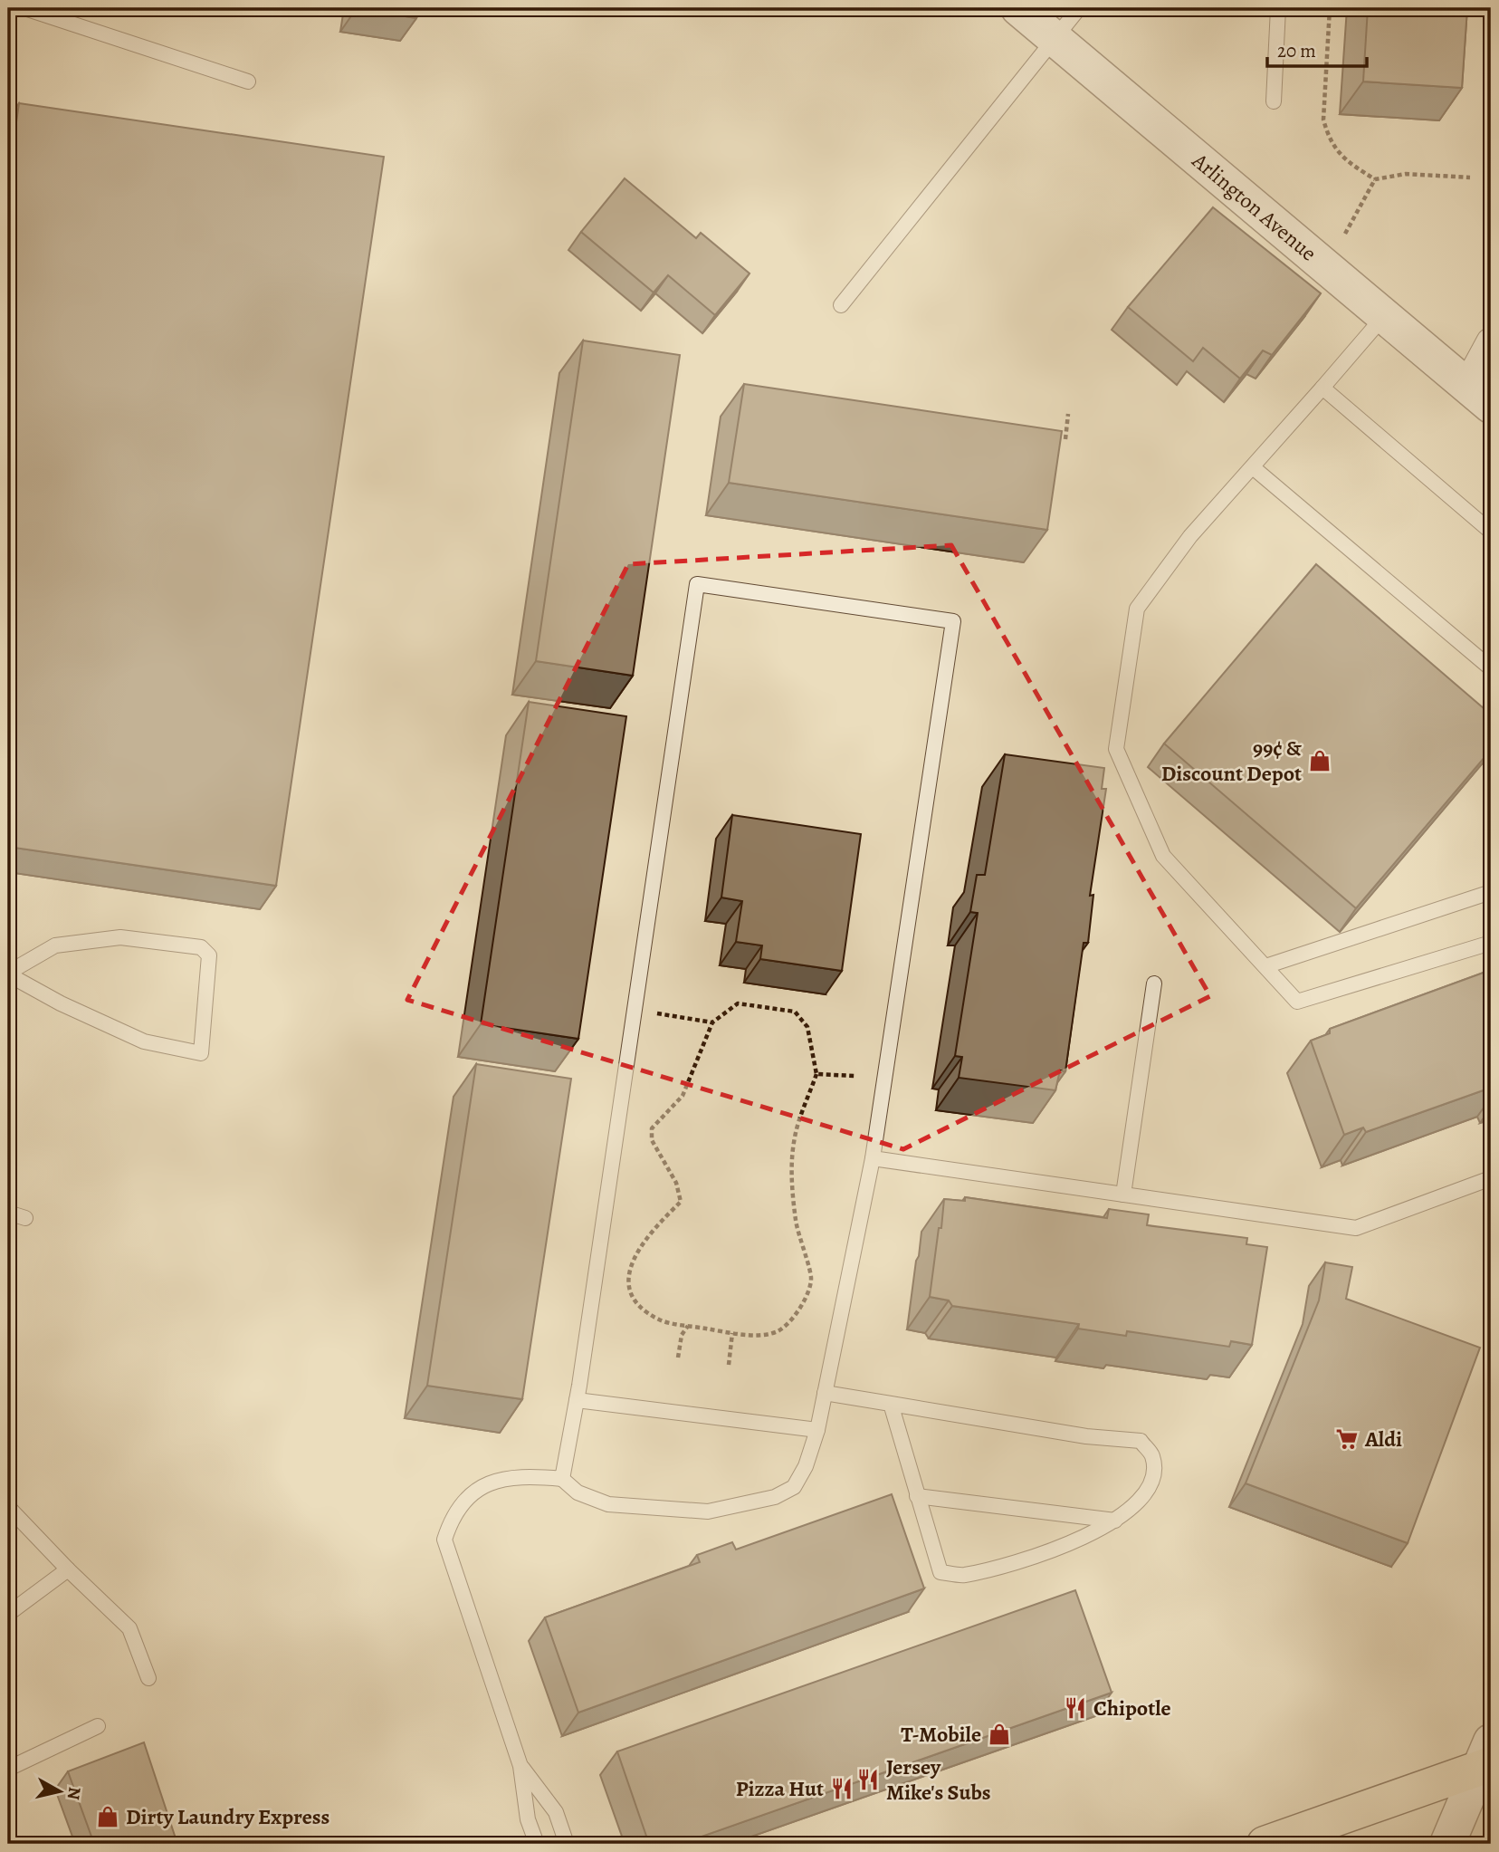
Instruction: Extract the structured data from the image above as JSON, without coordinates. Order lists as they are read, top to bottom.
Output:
{
  "streets": {
    "street": ["Arlington Avenue"]
  },
  "places": {
    "shop": ["99¢ & Discount Depot", "T-Mobile", "Dirty Laundry Express"],
    "supermarket": ["Aldi"],
    "restaurant": ["Chipotle", "Jersey Mike's Subs", "Pizza Hut"]
  },
  "scale_bar": "20 m",
  "north": "right"
}
